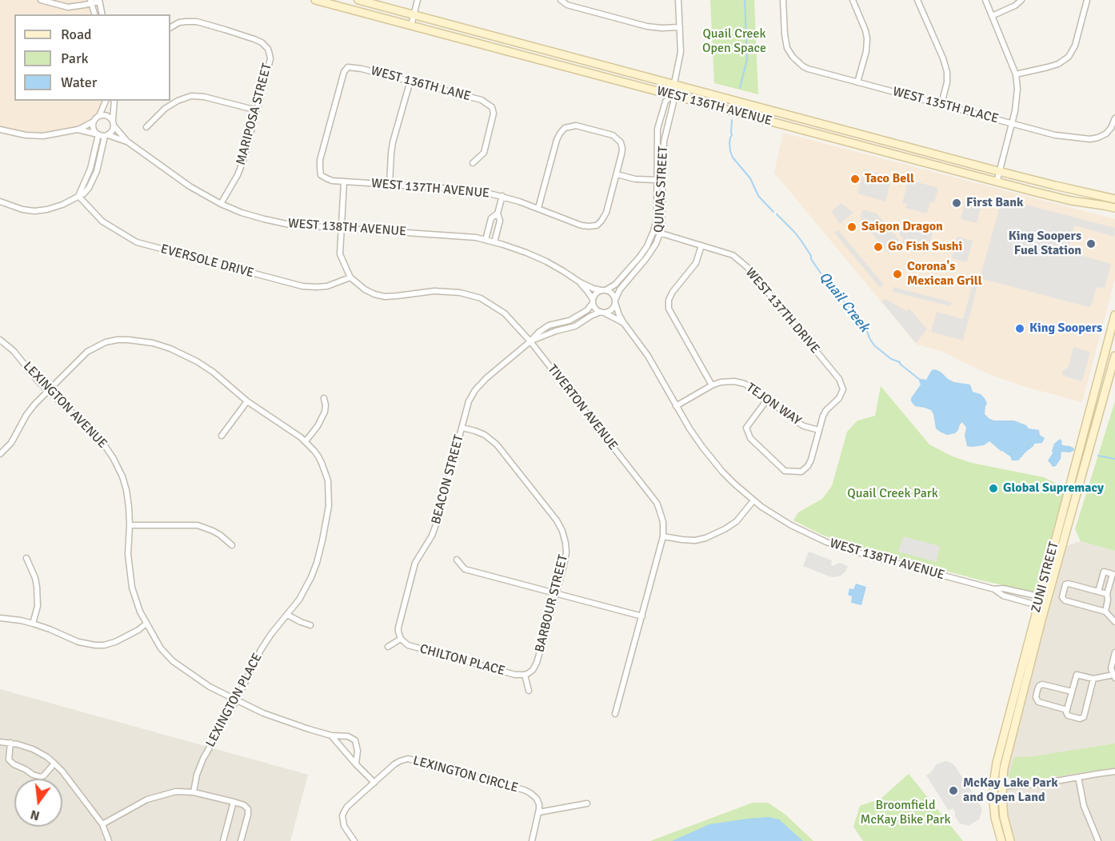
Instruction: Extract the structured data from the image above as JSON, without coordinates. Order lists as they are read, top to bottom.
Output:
{
  "streets": {
    "main road": ["WEST 136TH AVENUE", "ZUNI STREET"],
    "street": [
      "WEST 136TH LANE",
      "WEST 135TH PLACE",
      "MARIPOSA STREET",
      "WEST 137TH AVENUE",
      "QUIVAS STREET",
      "WEST 138TH AVENUE",
      "EVERSOLE DRIVE",
      "WEST 137TH DRIVE",
      "TEJON WAY",
      "LEXINGTON AVENUE",
      "TIVERTON AVENUE",
      "BEACON STREET",
      "BARBOUR STREET",
      "CHILTON PLACE",
      "LEXINGTON PLACE",
      "LEXINGTON CIRCLE"
    ]
  },
  "crossings": [
    ["WEST 136TH LANE", "WEST 137TH AVENUE"],
    ["WEST 136TH AVENUE", "QUIVAS STREET"],
    ["MARIPOSA STREET", "WEST 138TH AVENUE"],
    ["WEST 137TH AVENUE", "TIVERTON AVENUE"],
    ["QUIVAS STREET", "WEST 138TH AVENUE"],
    ["QUIVAS STREET", "WEST 137TH DRIVE"],
    ["QUIVAS STREET", "BEACON STREET"],
    ["WEST 138TH AVENUE", "TEJON WAY"],
    ["WEST 138TH AVENUE", "TIVERTON AVENUE"],
    ["WEST 138TH AVENUE", "BEACON STREET"],
    ["WEST 138TH AVENUE", "ZUNI STREET"],
    ["EVERSOLE DRIVE", "TIVERTON AVENUE"],
    ["WEST 137TH DRIVE", "TEJON WAY"],
    ["LEXINGTON AVENUE", "LEXINGTON PLACE"],
    ["TIVERTON AVENUE", "BEACON STREET"],
    ["BEACON STREET", "BARBOUR STREET"],
    ["BEACON STREET", "CHILTON PLACE"],
    ["BARBOUR STREET", "CHILTON PLACE"]
  ],
  "water": ["Quail Creek"],
  "parks": ["Quail Creek Open Space", "Quail Creek Park", "Broomfield McKay Bike Park"],
  "places": [
    "Taco Bell",
    "First Bank",
    "Saigon Dragon",
    "King Soopers Fuel Station",
    "Go Fish Sushi",
    "Corona's Mexican Grill",
    "King Soopers",
    "Global Supremacy",
    "McKay Lake Park and Open Land"
  ],
  "legend": ["Road", "Park", "Water"],
  "north": "bottom"
}
